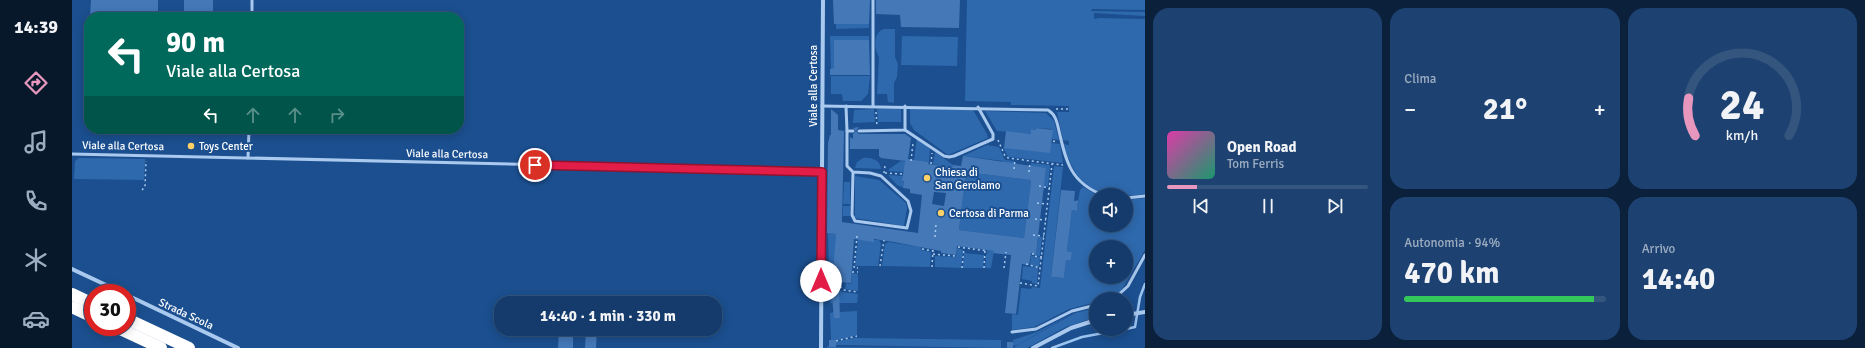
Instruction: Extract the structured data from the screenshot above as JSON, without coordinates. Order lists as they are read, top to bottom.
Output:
{
  "streets": {
    "street": ["Viale alla Certosa", "Strada Scola"]
  },
  "places": ["Toys Center", "Chiesa di San Gerolamo", "Certosa di Parma"],
  "page": {
    "tabs": "14:39",
    "tile": [
      "Clima",
      ["Autonomia · 94%", "470 km"],
      ["Arrivo", "14:40"]
    ],
    "turn": ["90 m", "Viale alla Certosa"],
    "heat": ["−", "21°", "+"],
    "song": ["Open Road", "Tom Ferris"],
    "map_buttons": ["+", "−"],
    "limit": "30",
    "trip": "14:40 · 1 min · 330 m",
    "gauge": ["24", "km/h"]
  }
}
